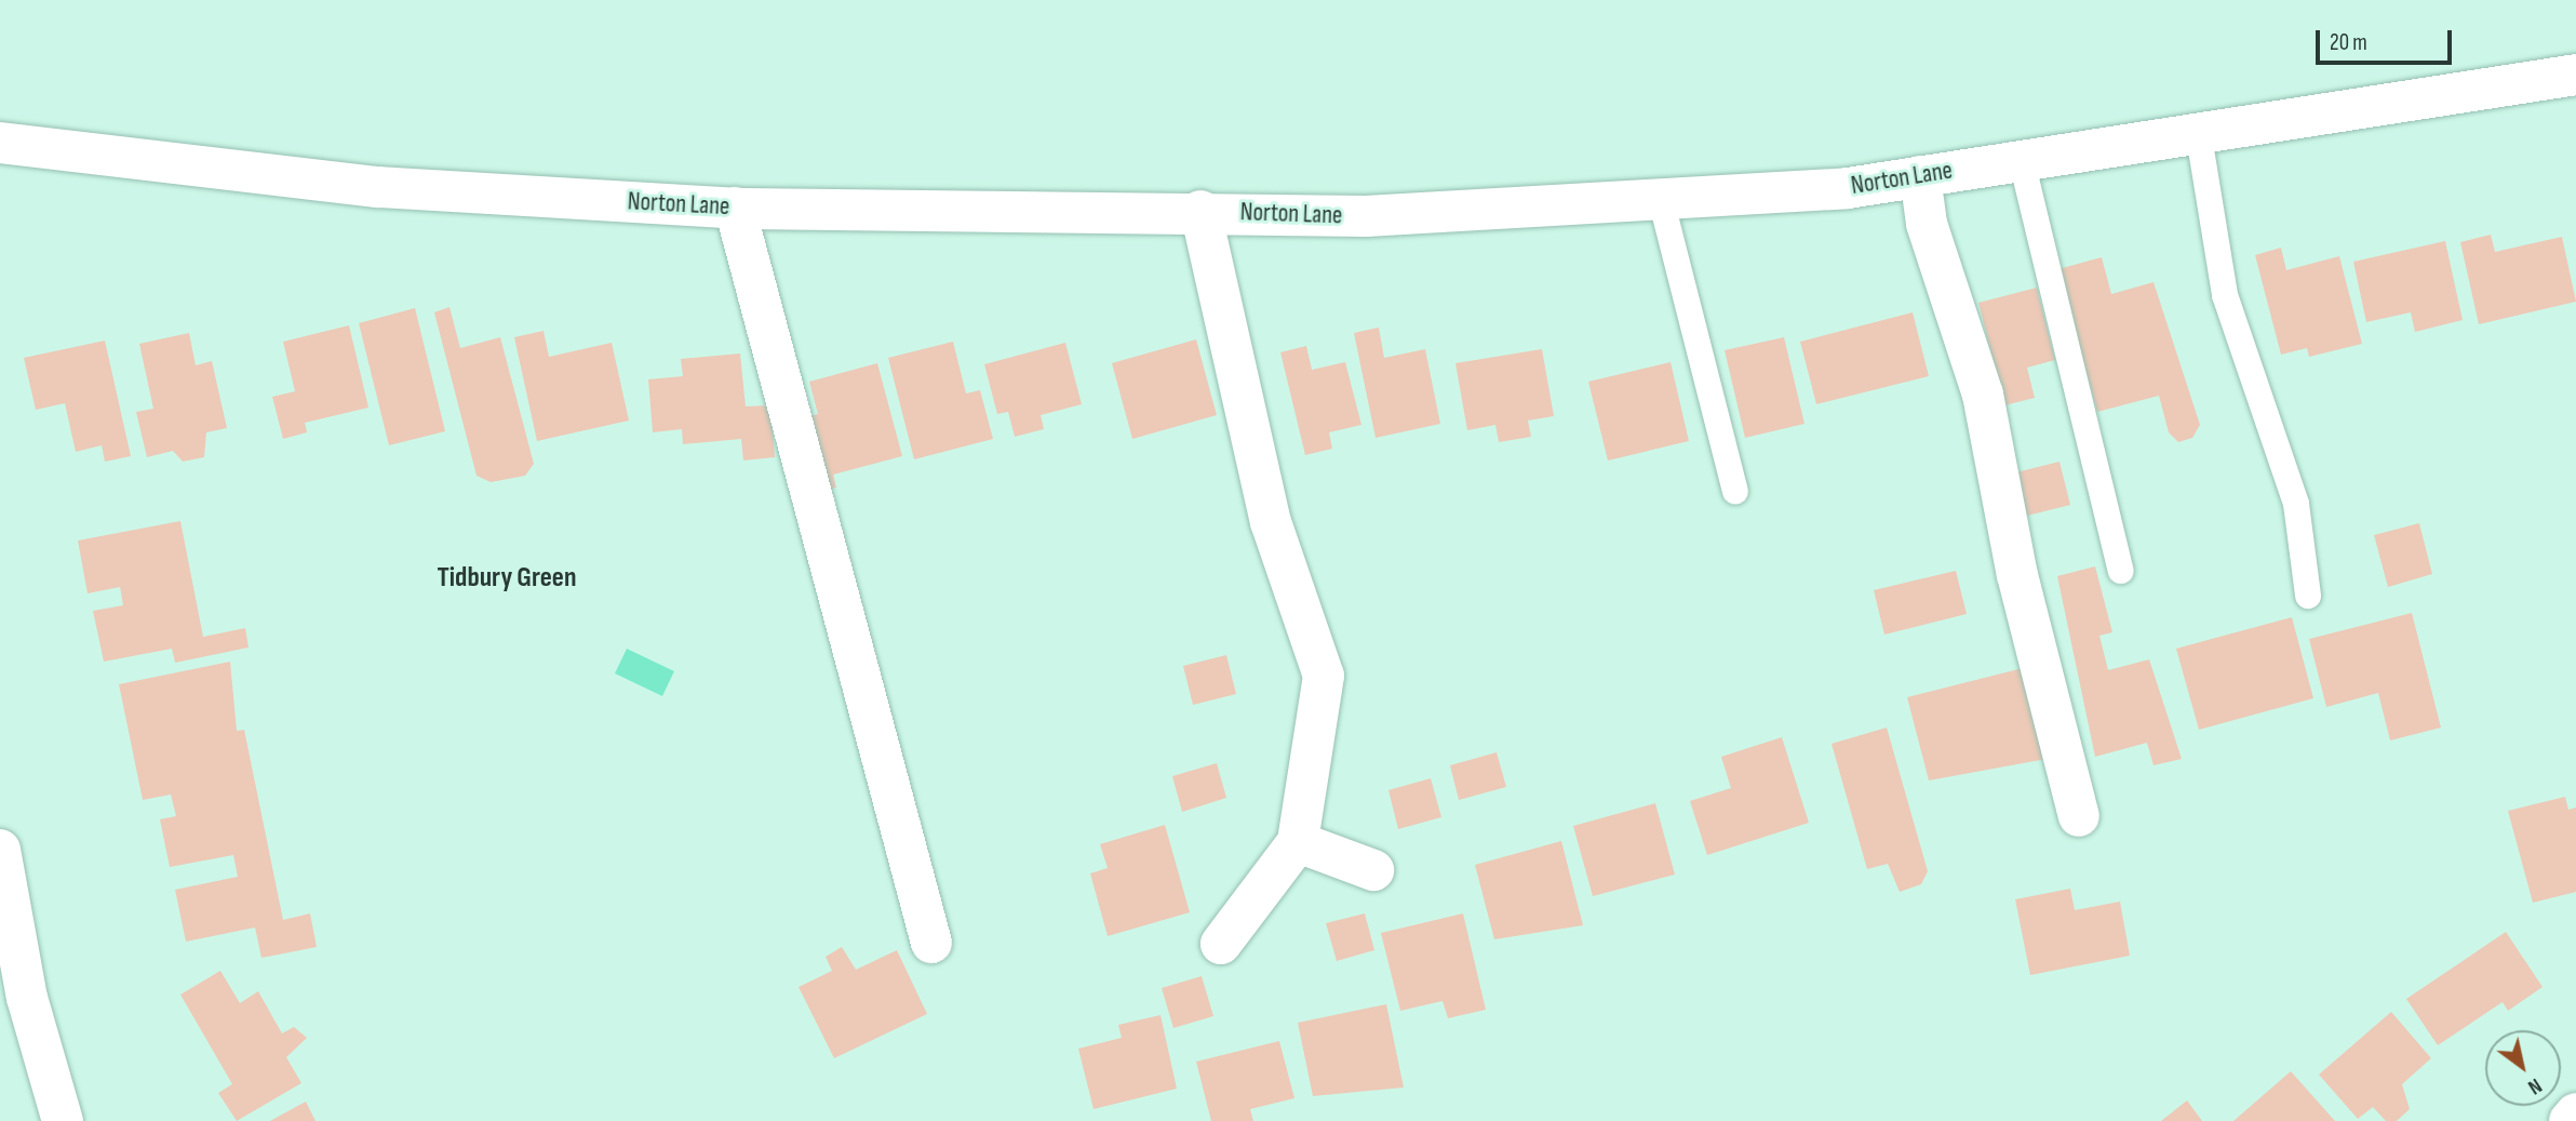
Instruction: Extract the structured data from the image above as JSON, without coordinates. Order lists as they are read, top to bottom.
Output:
{
  "streets": {
    "street": ["Norton Lane"]
  },
  "districts": ["Tidbury Green"],
  "scale_bar": "20 m",
  "north": "bottom right"
}
